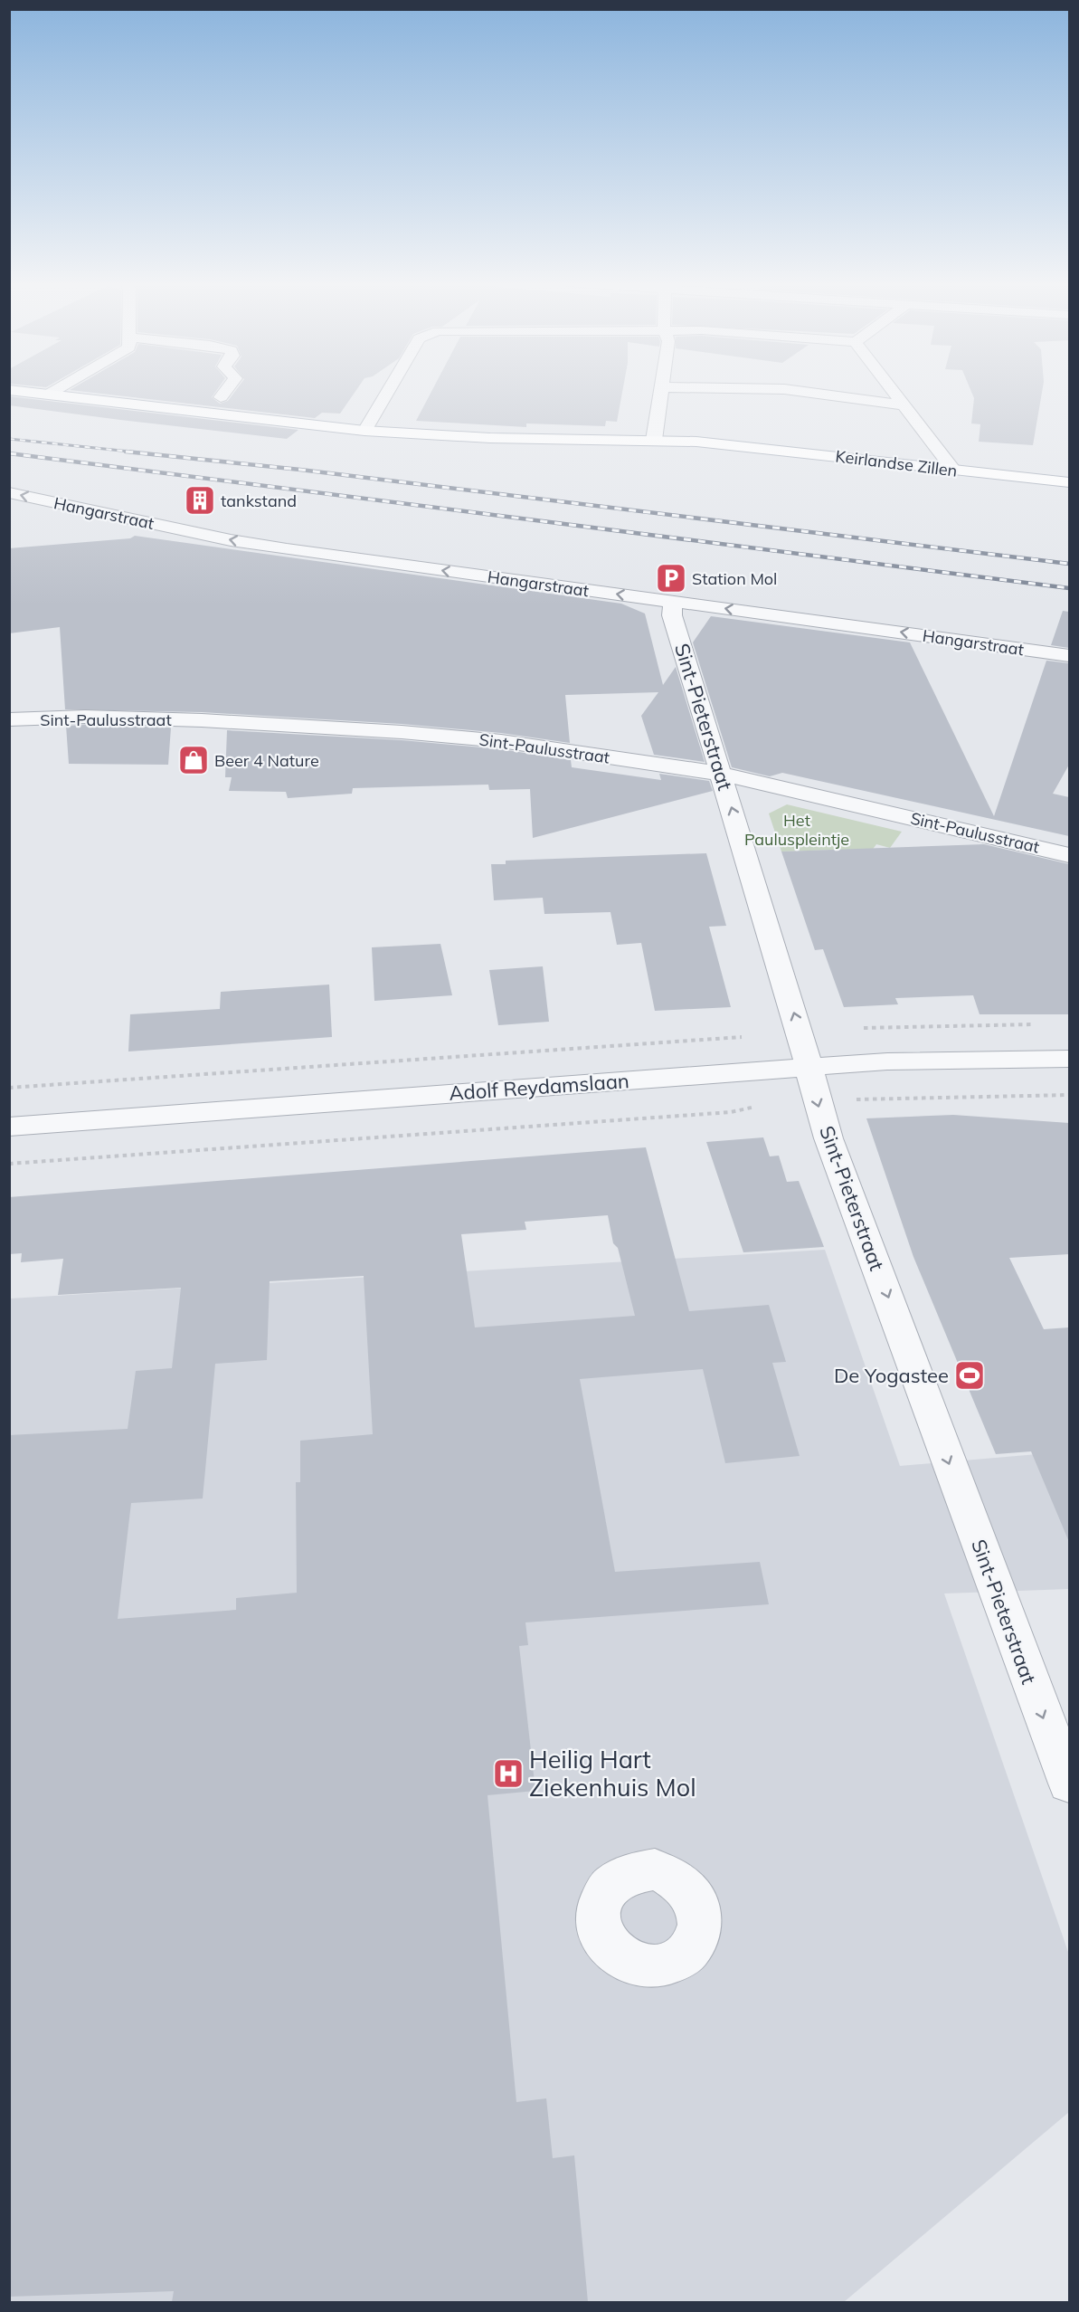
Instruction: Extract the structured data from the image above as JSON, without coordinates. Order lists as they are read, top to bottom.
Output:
{
  "streets": {
    "main road": ["Keirlandse Zillen"],
    "street": [
      "Hangarstraat",
      "Sint-Pieterstraat",
      "Sint-Paulusstraat",
      "Adolf Reydamslaan"
    ]
  },
  "crossings": [
    ["Hangarstraat", "Sint-Pieterstraat"],
    ["Sint-Pieterstraat", "Sint-Paulusstraat"],
    ["Sint-Pieterstraat", "Adolf Reydamslaan"]
  ],
  "one_way": ["Hangarstraat"],
  "parks": ["Het Pauluspleintje"],
  "places": {
    "building": ["tankstand"],
    "parking": ["Station Mol"],
    "shop": ["Beer 4 Nature"],
    "sports": ["De Yogastee"],
    "hospital": ["Heilig Hart Ziekenhuis Mol"]
  }
}
